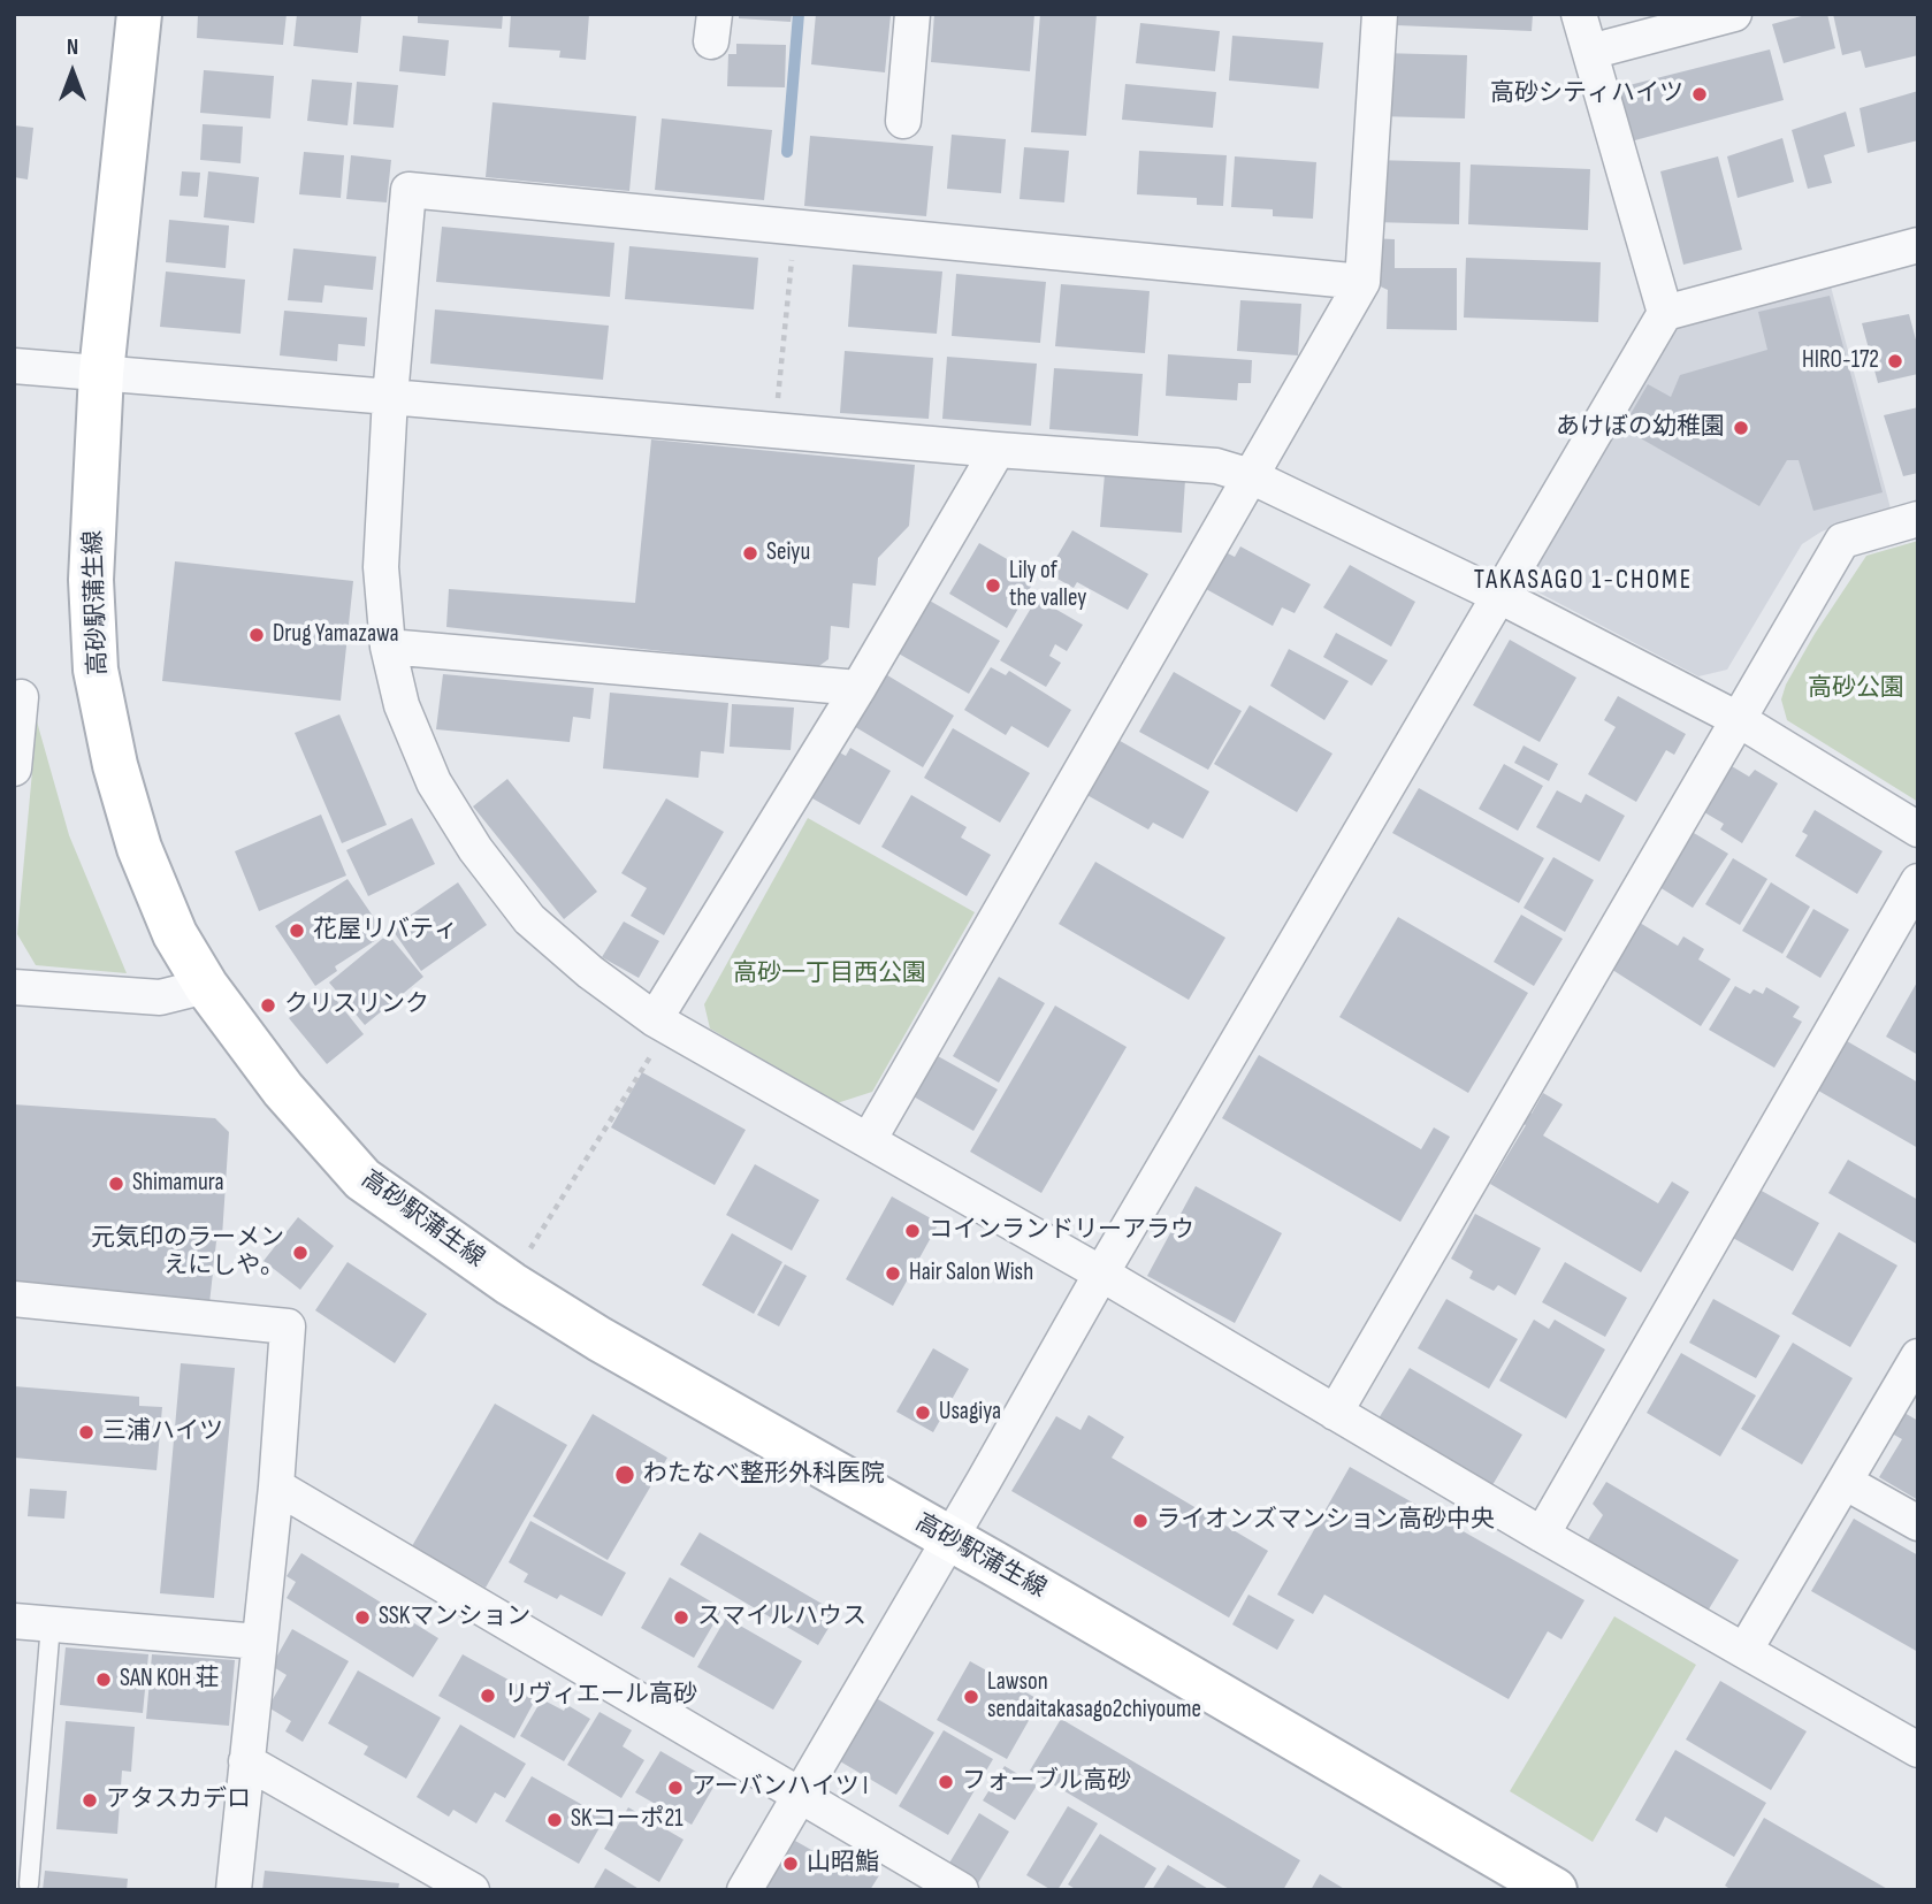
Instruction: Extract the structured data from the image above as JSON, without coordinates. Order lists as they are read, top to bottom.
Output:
{
  "streets": {
    "street": ["高砂駅蒲生線"]
  },
  "districts": ["TAKASAGO 1-CHOME"],
  "parks": ["高砂公園", "高砂一丁目西公園"],
  "places": [
    "高砂シティハイツ",
    "HIRO-172",
    "あけぼの幼稚園",
    "Seiyu",
    "Lily of the valley",
    "Drug Yamazawa",
    "花屋リバティ",
    "クリスリンク",
    "Shimamura",
    "コインランドリーアラウ",
    "元気印のラーメン えにしや。",
    "Hair Salon Wish",
    "Usagiya",
    "三浦ハイツ",
    "わたなべ整形外科医院",
    "ライオンズマンション高砂中央",
    "SSKマンション",
    "スマイルハウス",
    "SAN KOH 荘",
    "リヴィエール高砂",
    "Lawson sendaitakasago2chiyoume",
    "フォーブル高砂",
    "アーバンハイツ I",
    "アタスカデロ",
    "SKコーポ21",
    "山昭鮨"
  ],
  "north": "top"
}
